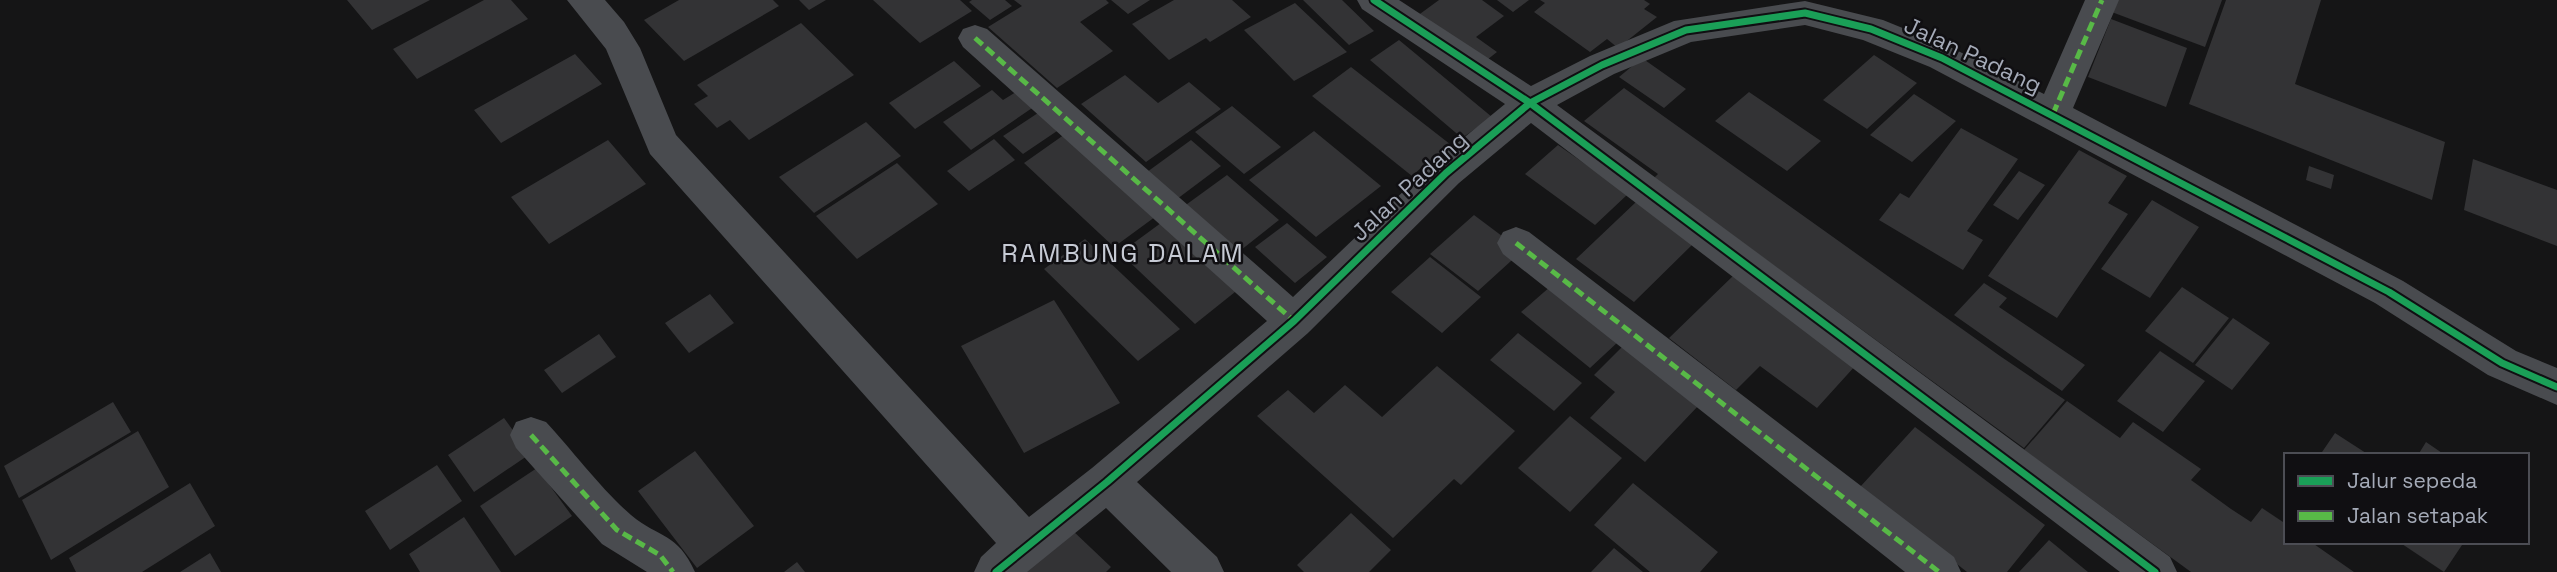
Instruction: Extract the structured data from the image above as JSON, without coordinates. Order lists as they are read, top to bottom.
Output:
{
  "streets": {
    "street": ["Jalan Padang"]
  },
  "districts": ["RAMBUNG DALAM"],
  "legend": ["Jalur sepeda", "Jalan setapak"]
}
